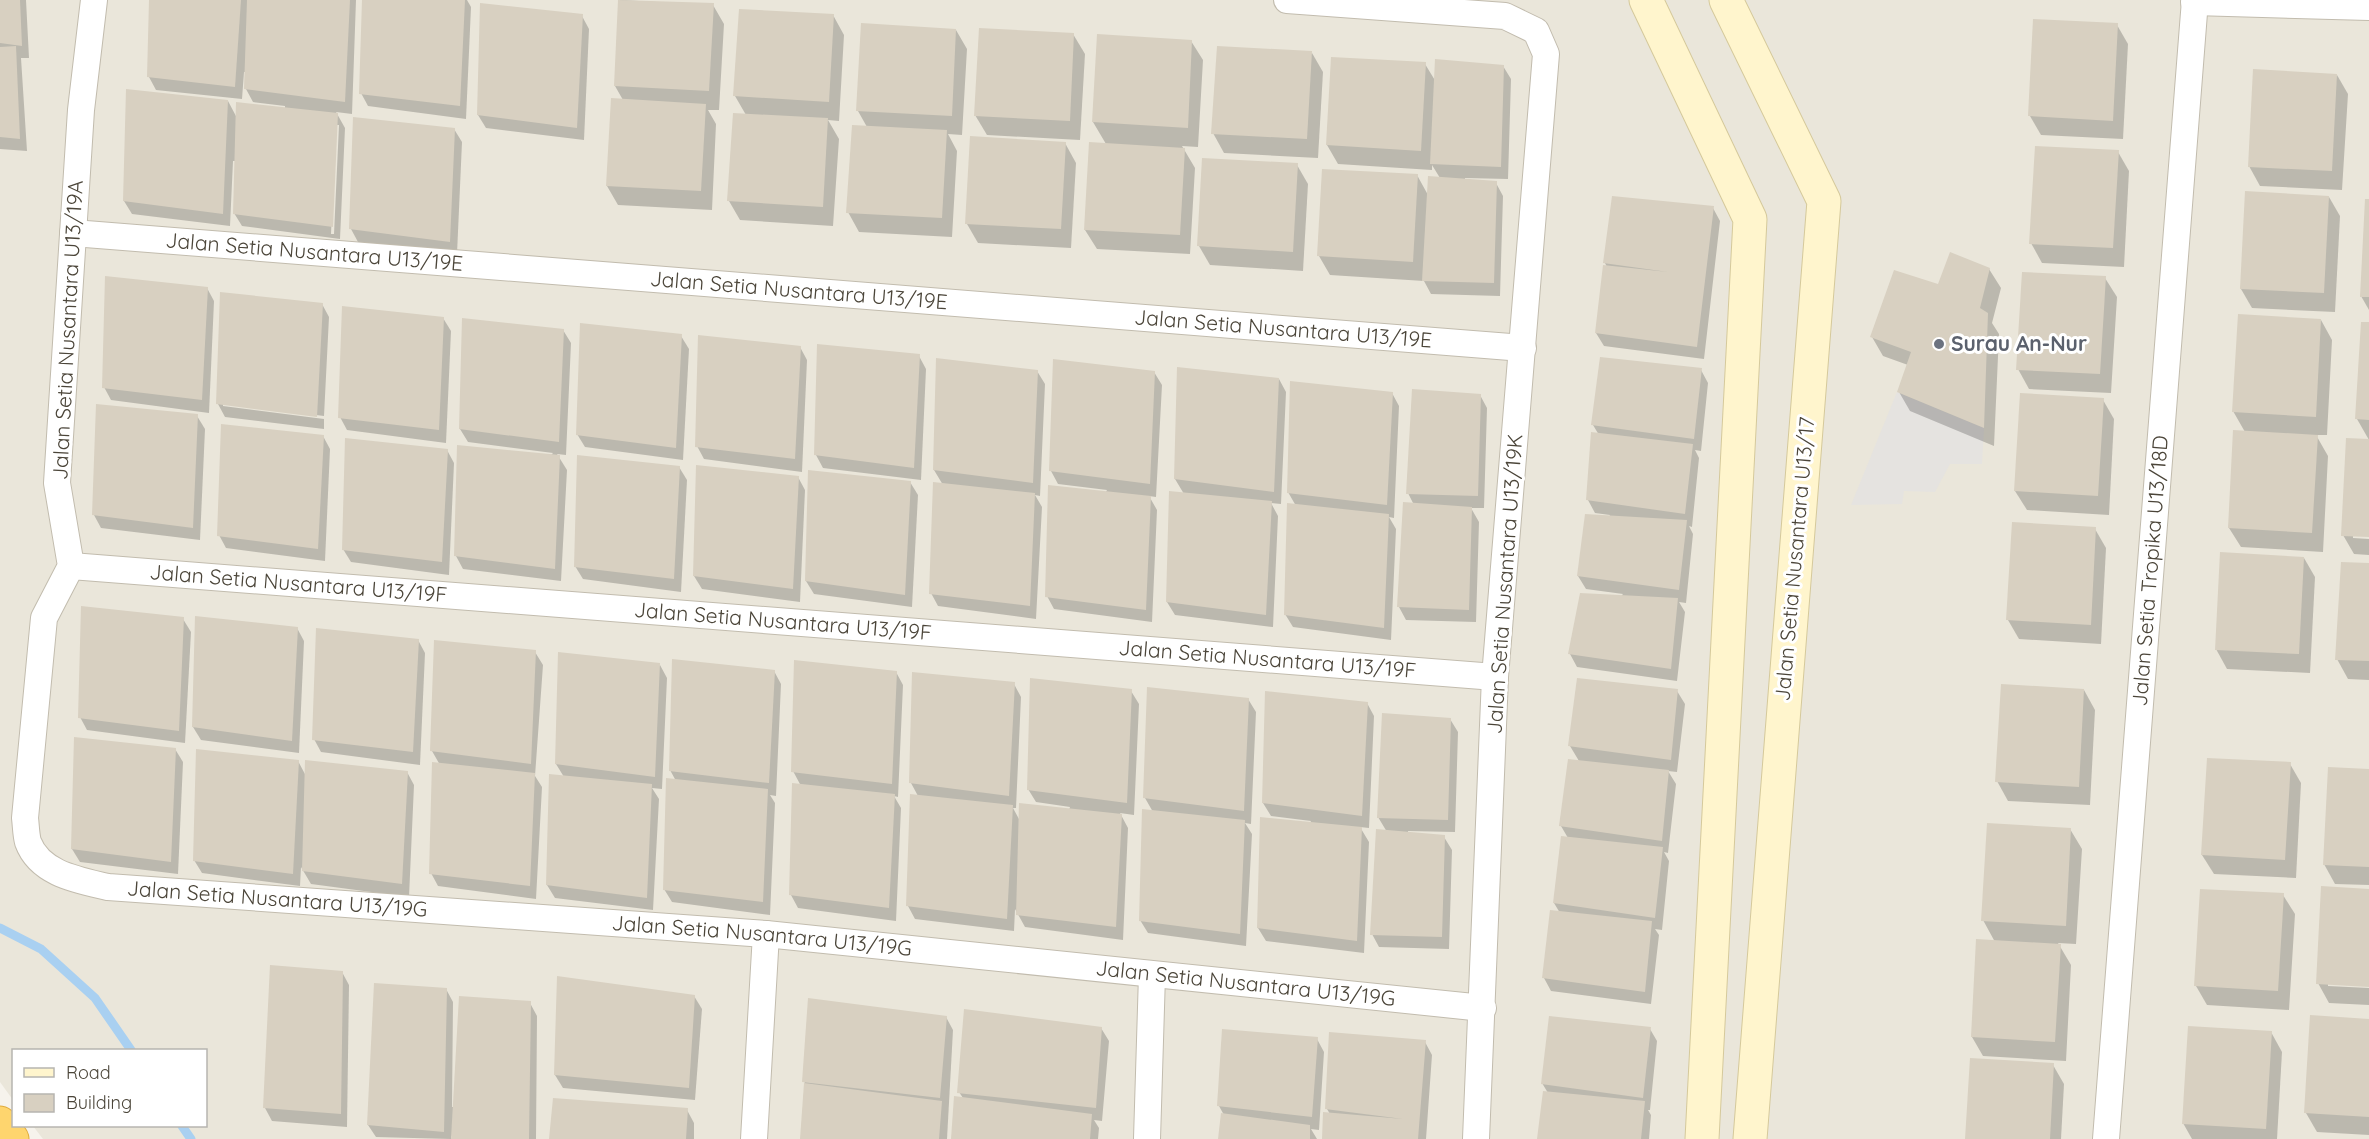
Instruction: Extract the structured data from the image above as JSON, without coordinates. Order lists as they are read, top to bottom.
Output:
{
  "streets": {
    "main road": ["Jalan Setia Nusantara U13/17"],
    "street": [
      "Jalan Setia Nusantara U13/19E",
      "Jalan Setia Nusantara U13/19A",
      "Jalan Setia Tropika U13/18D",
      "Jalan Setia Nusantara U13/19F",
      "Jalan Setia Nusantara U13/19K",
      "Jalan Setia Nusantara U13/19G"
    ]
  },
  "crossings": [
    ["Jalan Setia Nusantara U13/19E", "Jalan Setia Nusantara U13/19A"],
    ["Jalan Setia Nusantara U13/19E", "Jalan Setia Nusantara U13/19K"],
    ["Jalan Setia Nusantara U13/19A", "Jalan Setia Nusantara U13/19F"],
    ["Jalan Setia Nusantara U13/19A", "Jalan Setia Nusantara U13/19G"],
    ["Jalan Setia Nusantara U13/19F", "Jalan Setia Nusantara U13/19K"],
    ["Jalan Setia Nusantara U13/19F", "Jalan Setia Nusantara U13/19G"],
    ["Jalan Setia Nusantara U13/19K", "Jalan Setia Nusantara U13/19G"]
  ],
  "places": ["Surau An-Nur"],
  "legend": ["Road", "Building"]
}
